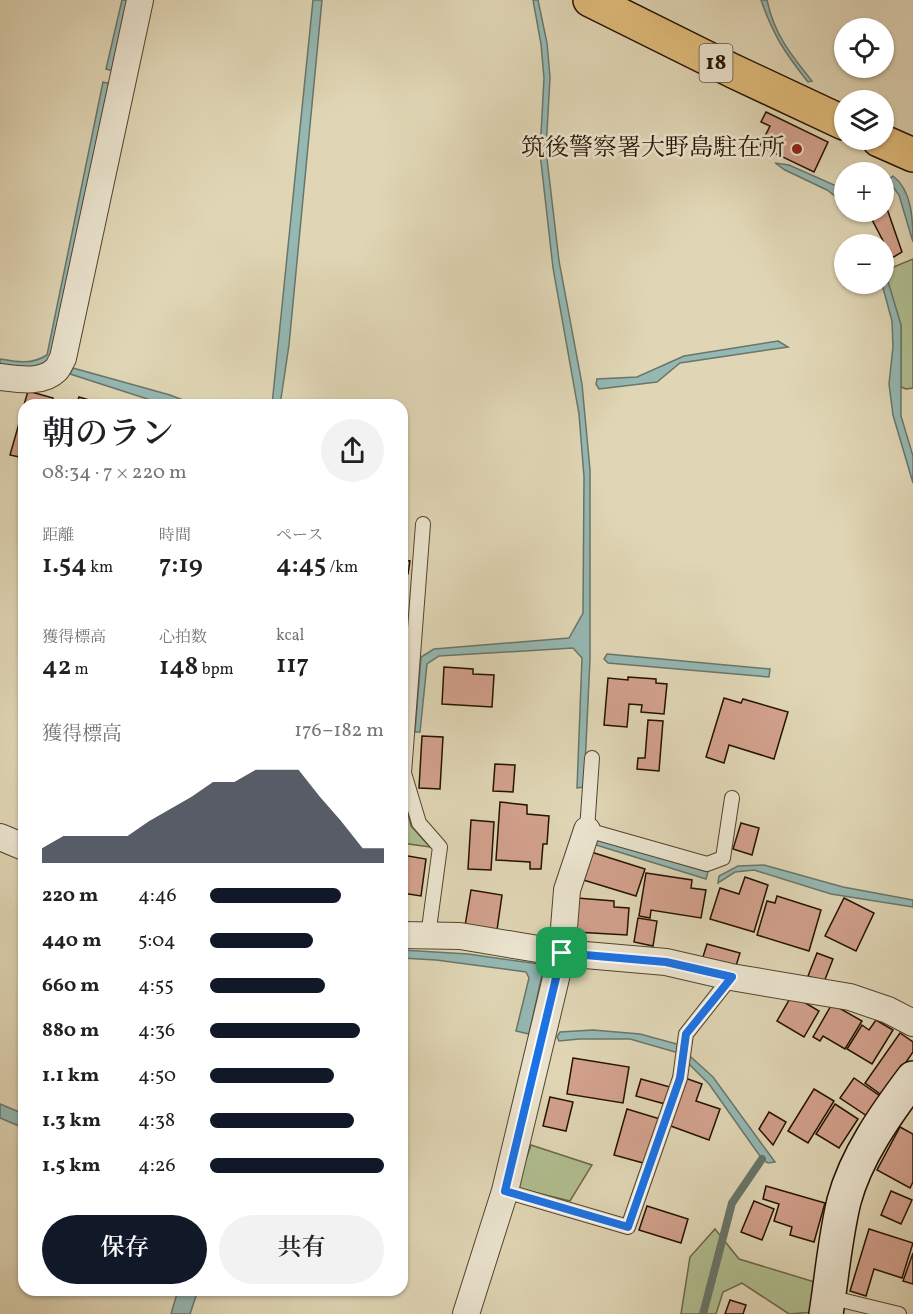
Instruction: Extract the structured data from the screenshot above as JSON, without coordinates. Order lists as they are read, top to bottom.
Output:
{
  "streets": {
    "main road": ["18"]
  },
  "places": ["筑後警察署大野島駐在所"],
  "page": {
    "map_buttons": ["+", "−"],
    "heading": ["朝のラン", "08:34 · 7 × 220 m"],
    "stats": [
      ["距離", "1.54 km"],
      ["時間", "7:19"],
      ["ペース", "4:45 /km"],
      ["獲得標高", "42 m"],
      ["心拍数", "148 bpm"],
      ["kcal", "117"]
    ],
    "chart": ["獲得標高", "176–182 m"],
    "list": [
      {
        "name": "220 m",
        "note": "4:46"
      },
      {
        "name": "440 m",
        "note": "5:04"
      },
      {
        "name": "660 m",
        "note": "4:55"
      },
      {
        "name": "880 m",
        "note": "4:36"
      },
      {
        "name": "1.1 km",
        "note": "4:50"
      },
      {
        "name": "1.3 km",
        "note": "4:38"
      },
      {
        "name": "1.5 km",
        "note": "4:26"
      }
    ],
    "buttons": ["保存", "共有"]
  }
}
